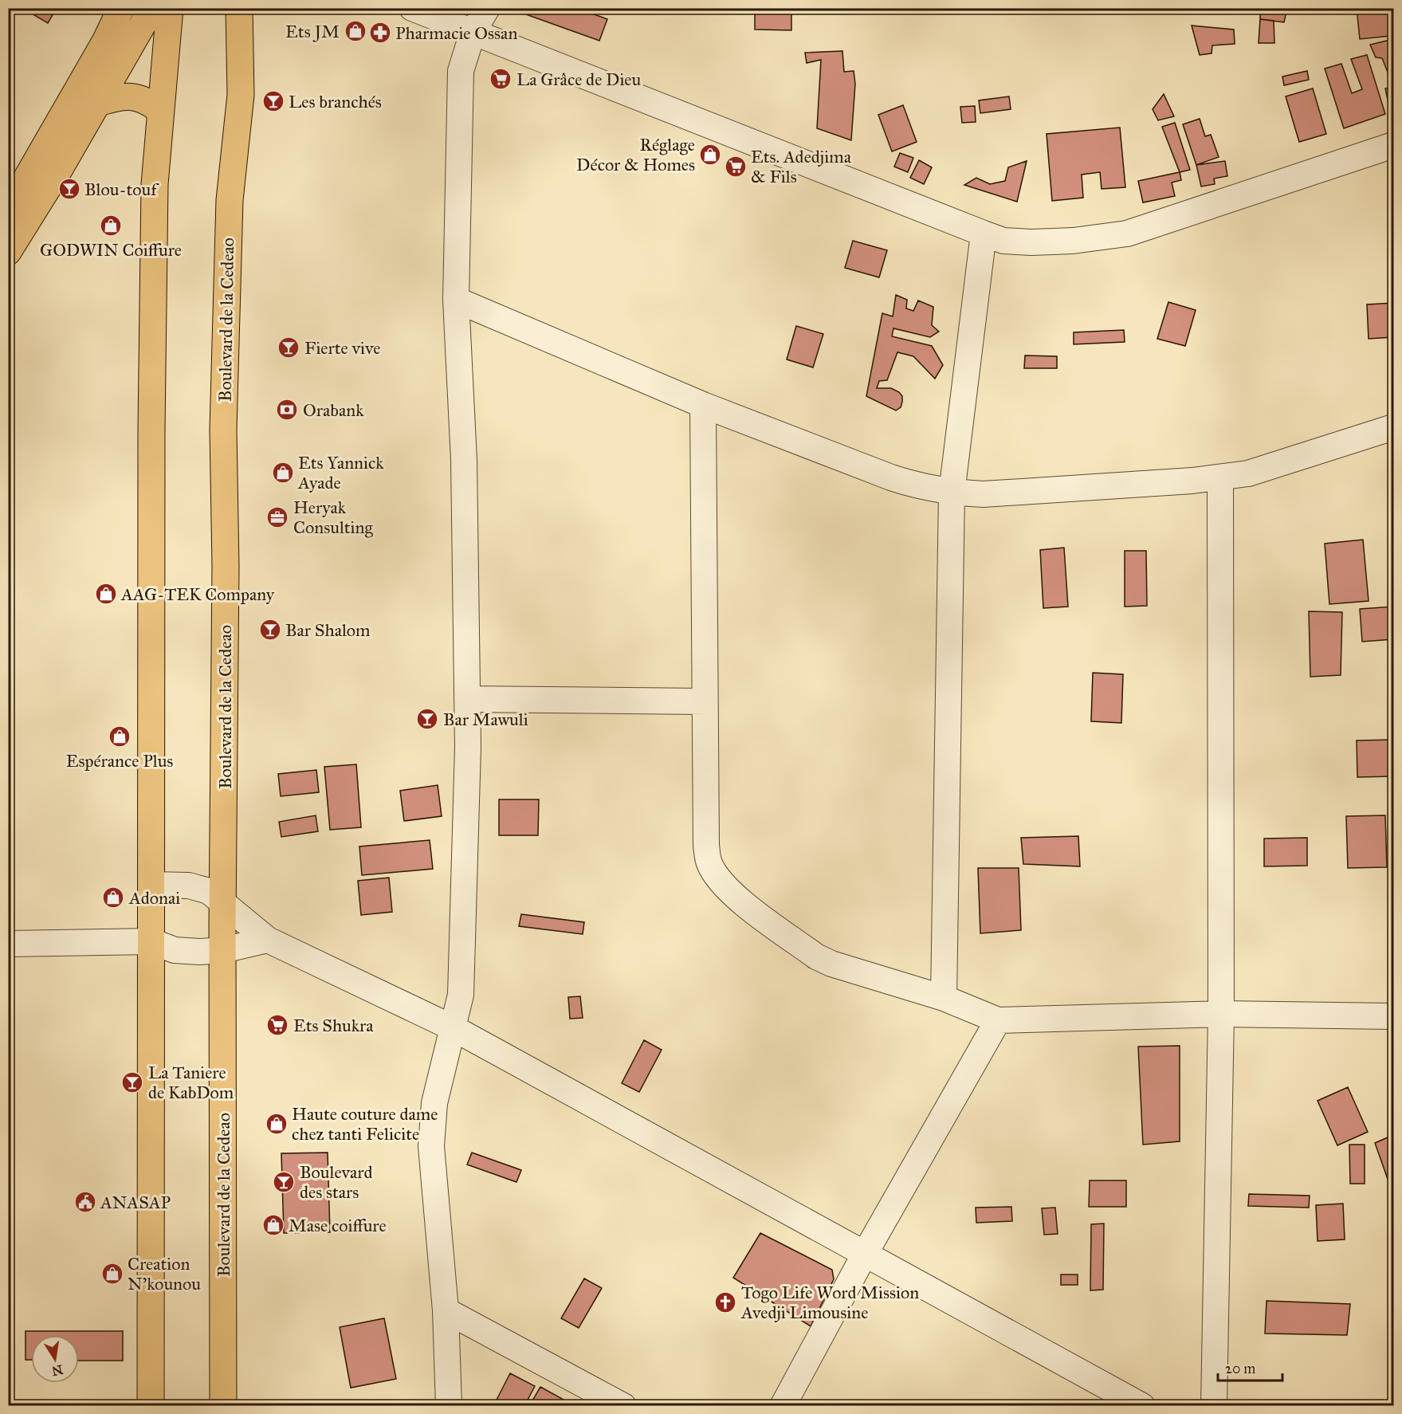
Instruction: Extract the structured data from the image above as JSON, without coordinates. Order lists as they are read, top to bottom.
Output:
{
  "streets": {
    "main road": ["Boulevard de la Cedeao"]
  },
  "places": {
    "shop": [
      "Ets JM",
      "Réglage Décor & Homes",
      "GODWIN Coiffure",
      "Ets Yannick Ayade",
      "AAG-TEK Company",
      "Espérance Plus",
      "Adonai",
      "Haute couture dame chez tanti Felicite",
      "Mase coiffure",
      "Creation N'kounou"
    ],
    "pharmacy": ["Pharmacie Ossan"],
    "supermarket": ["La Grâce de Dieu", "Ets. Adedjima & Fils", "Ets Shukra"],
    "bar": [
      "Les branchés",
      "Blou-touf",
      "Fierte vive",
      "Bar Shalom",
      "Bar Mawuli",
      "La Taniere de KabDom",
      "Boulevard des stars"
    ],
    "bank": ["Orabank"],
    "office": ["Heryak Consulting"],
    "public building": ["ANASAP"],
    "church": ["Togo Life Word Mission Avedji Limousine"]
  },
  "scale_bar": "20 m",
  "north": "bottom"
}
